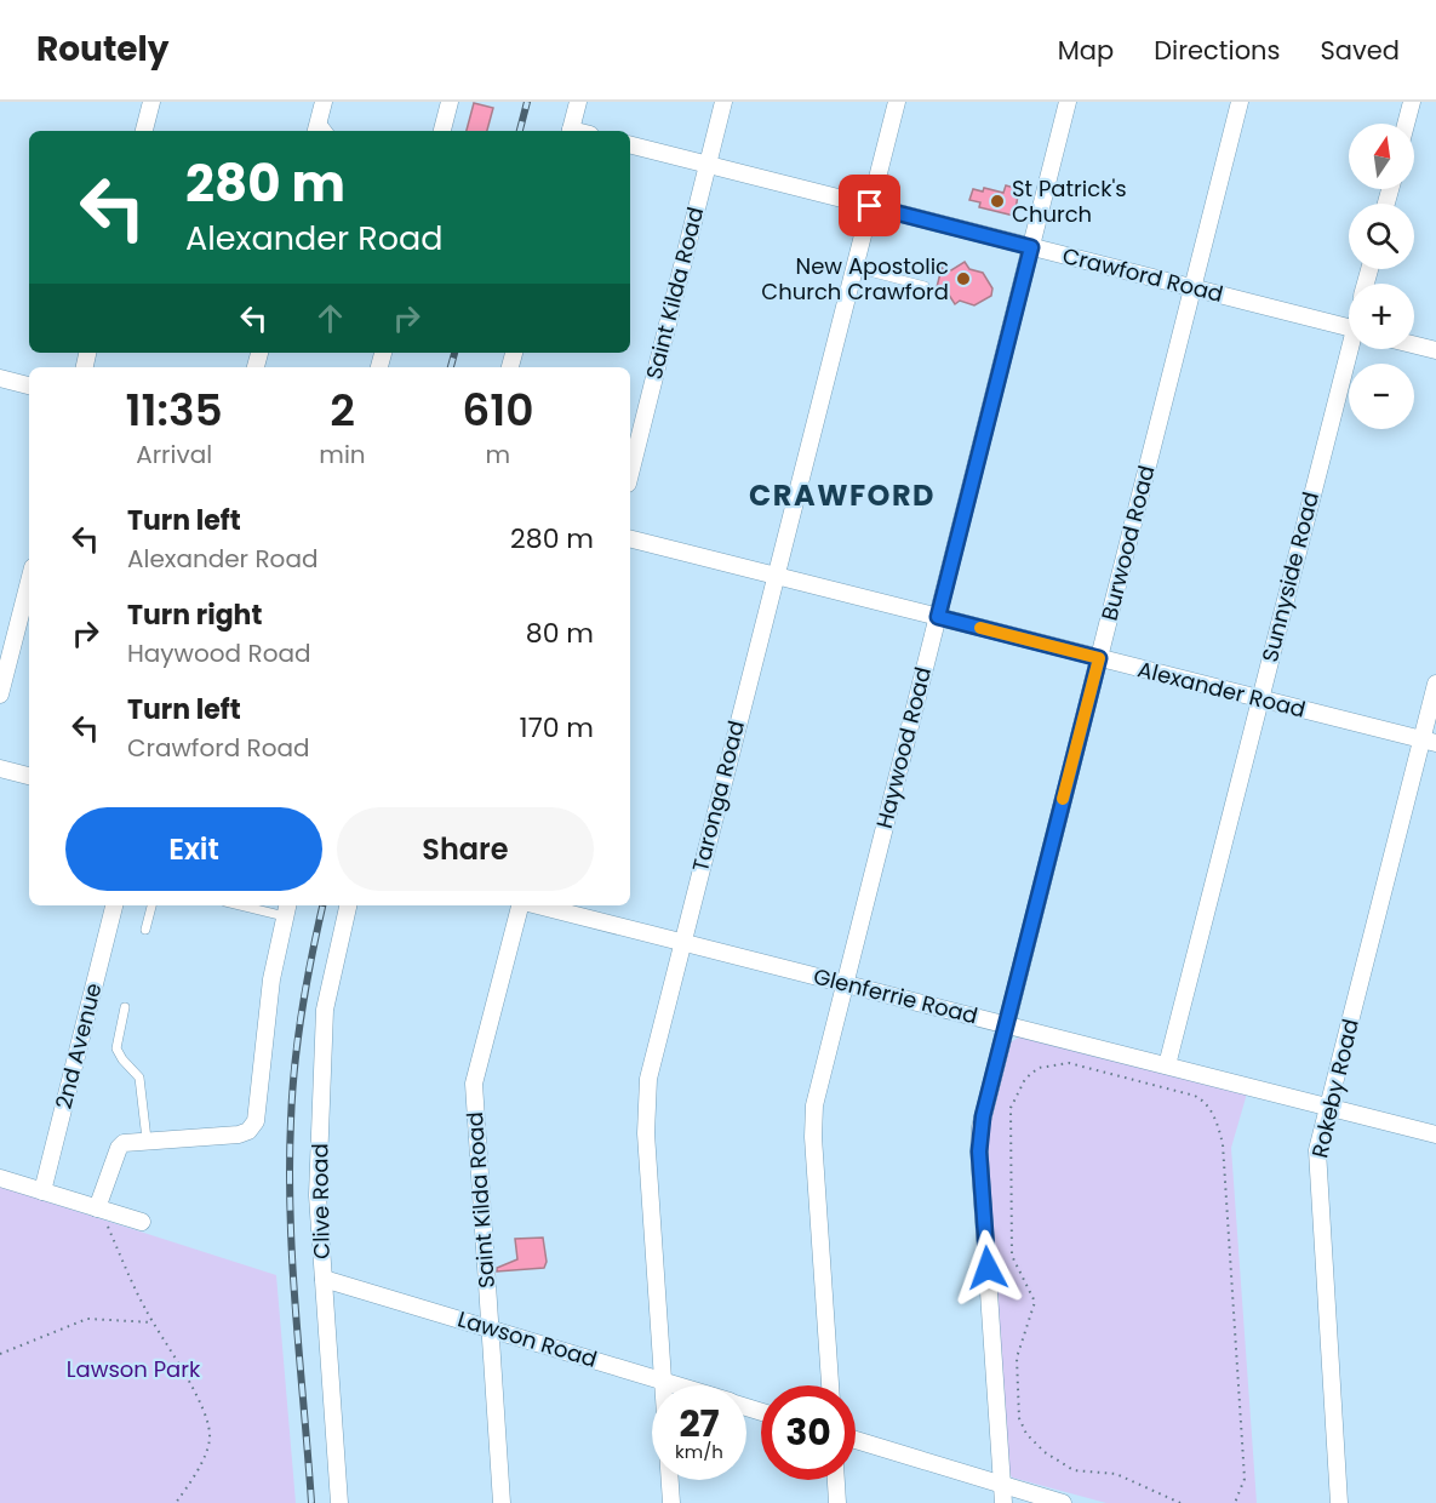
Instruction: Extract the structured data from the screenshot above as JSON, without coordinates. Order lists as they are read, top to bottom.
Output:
{
  "streets": {
    "street": [
      "Crawford Road",
      "Saint Kilda Road",
      "Burwood Road",
      "Sunnyside Road",
      "Alexander Road",
      "Haywood Road",
      "Taronga Road",
      "Glenferrie Road",
      "2nd Avenue",
      "Rokeby Road",
      "Clive Road",
      "Lawson Road"
    ]
  },
  "crossings": [
    ["Crawford Road", "Saint Kilda Road"],
    ["Crawford Road", "Burwood Road"],
    ["Crawford Road", "Haywood Road"],
    ["Crawford Road", "Taronga Road"],
    ["Saint Kilda Road", "Lawson Road"],
    ["Burwood Road", "Alexander Road"],
    ["Burwood Road", "Glenferrie Road"],
    ["Sunnyside Road", "Alexander Road"],
    ["Sunnyside Road", "Glenferrie Road"],
    ["Alexander Road", "Haywood Road"],
    ["Alexander Road", "Taronga Road"],
    ["Alexander Road", "Rokeby Road"],
    ["Haywood Road", "Glenferrie Road"],
    ["Taronga Road", "Glenferrie Road"],
    ["Taronga Road", "Lawson Road"],
    ["Glenferrie Road", "Rokeby Road"],
    ["Clive Road", "Lawson Road"]
  ],
  "districts": ["CRAWFORD"],
  "parks": ["Lawson Park"],
  "places": ["St Patrick's Church", "New Apostolic Church Crawford"],
  "north": "top",
  "page": {
    "header": "Routely",
    "nav": ["Map", "Directions", "Saved"],
    "map_buttons": ["+", "−"],
    "turn": ["280 m", "Alexander Road"],
    "eta": [
      "11:35",
      "Arrival",
      "2",
      "min",
      "610",
      "m"
    ],
    "list": [
      {
        "name": "Turn left",
        "note": "Alexander Road",
        "value": "280 m"
      },
      {
        "name": "Turn right",
        "note": "Haywood Road",
        "value": "80 m"
      },
      {
        "name": "Turn left",
        "note": "Crawford Road",
        "value": "170 m"
      }
    ],
    "buttons": ["Exit", "Share"],
    "speed": "27 km/h",
    "limit": "30"
  }
}
